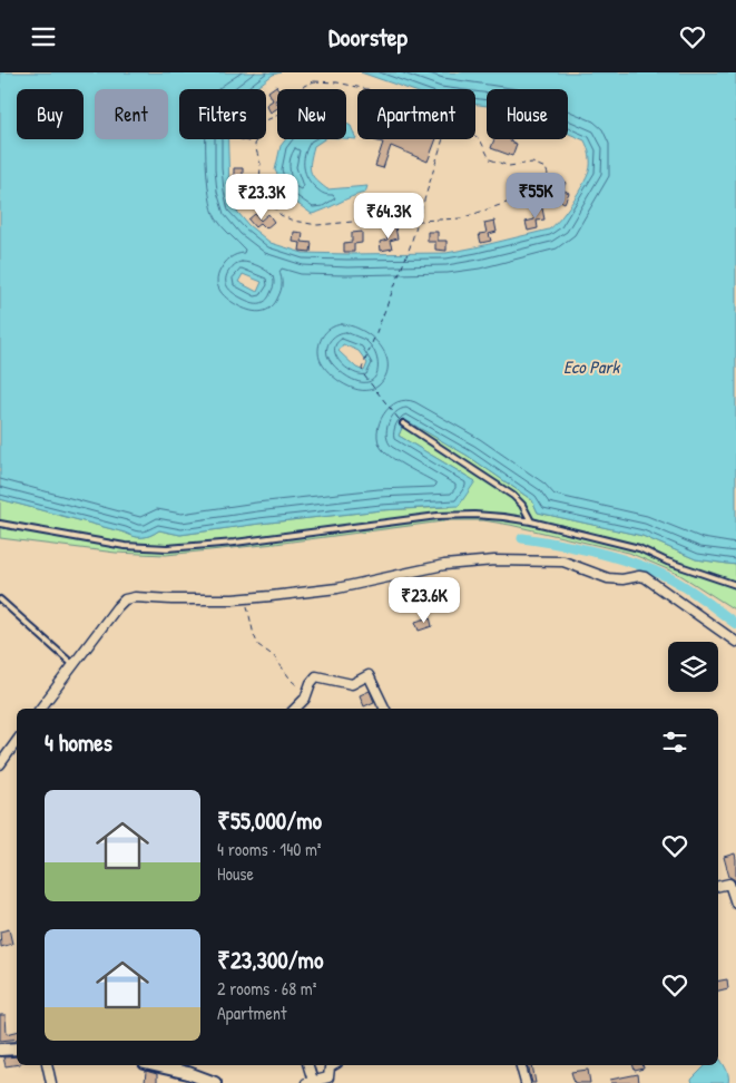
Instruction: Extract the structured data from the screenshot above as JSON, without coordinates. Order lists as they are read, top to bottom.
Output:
{
  "water": ["Eco Park"],
  "page": {
    "header": "Doorstep",
    "chip": [
      "Buy",
      "Rent",
      "Filters",
      "New",
      "Apartment",
      "House"
    ],
    "price": [
      "₹55K",
      "₹23.3K",
      "₹64.3K",
      "₹23.6K"
    ],
    "heading": "4 homes",
    "list": [
      {
        "name": "₹55,000/mo",
        "note": "4 rooms · 140 m² · House"
      },
      {
        "name": "₹23,300/mo",
        "note": "2 rooms · 68 m² · Apartment"
      }
    ]
  }
}
